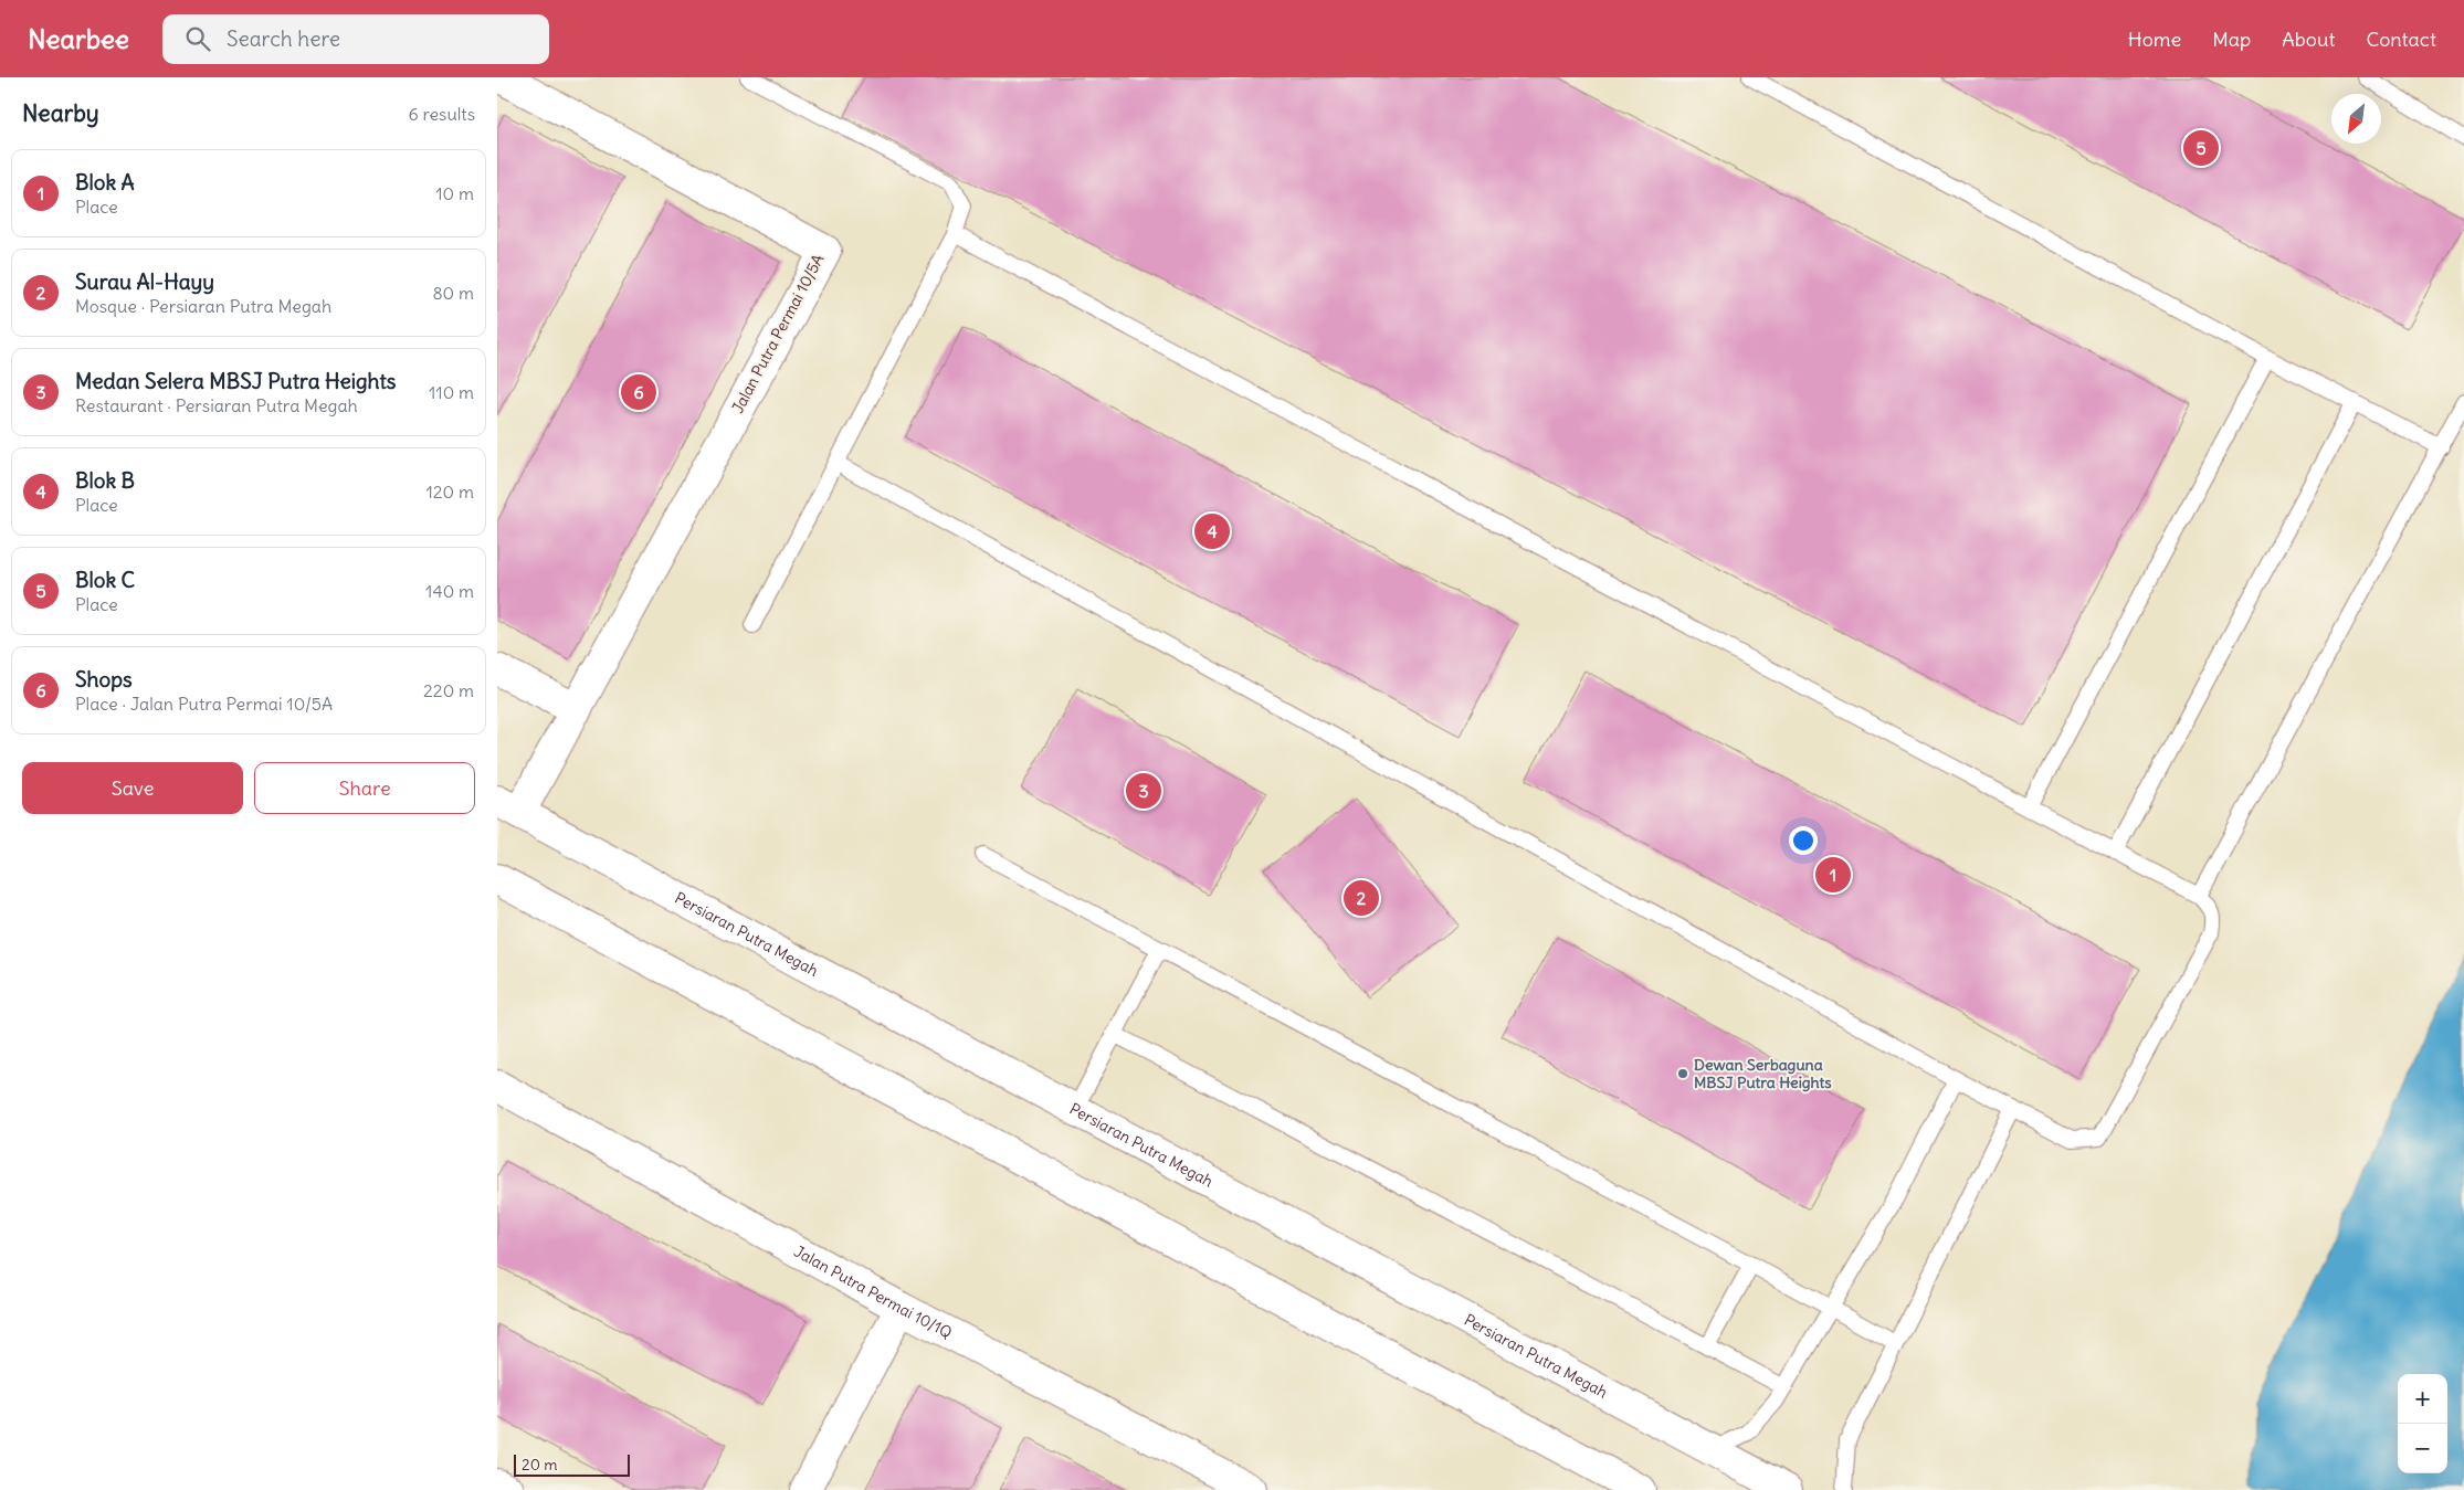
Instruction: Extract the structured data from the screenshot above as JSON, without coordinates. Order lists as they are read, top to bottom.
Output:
{
  "streets": {
    "street": ["Jalan Putra Permai 10/5A", "Persiaran Putra Megah", "Jalan Putra Permai 10/1Q"]
  },
  "crossings": [
    ["Jalan Putra Permai 10/5A", "Persiaran Putra Megah"]
  ],
  "places": ["Dewan Serbaguna MBSJ Putra Heights"],
  "scale_bar": "20 m",
  "north": "bottom left",
  "page": {
    "header": "Nearbee",
    "search": "Search here",
    "nav": [
      "Home",
      "Map",
      "About",
      "Contact"
    ],
    "heading": ["Nearby", "6 results"],
    "pins": [
      "5",
      "6",
      "4",
      "3",
      "1",
      "2"
    ],
    "list": [
      {
        "mark": "1",
        "name": "Blok A",
        "note": "Place",
        "value": "10 m"
      },
      {
        "mark": "2",
        "name": "Surau Al-Hayy",
        "note": "Mosque · Persiaran Putra Megah",
        "value": "80 m"
      },
      {
        "mark": "3",
        "name": "Medan Selera MBSJ Putra Heights",
        "note": "Restaurant · Persiaran Putra Megah",
        "value": "110 m"
      },
      {
        "mark": "4",
        "name": "Blok B",
        "note": "Place",
        "value": "120 m"
      },
      {
        "mark": "5",
        "name": "Blok C",
        "note": "Place",
        "value": "140 m"
      },
      {
        "mark": "6",
        "name": "Shops",
        "note": "Place · Jalan Putra Permai 10/5A",
        "value": "220 m"
      }
    ],
    "buttons": ["Save", "Share"],
    "map_buttons": ["+", "−"],
    "scale": "20 m"
  }
}
